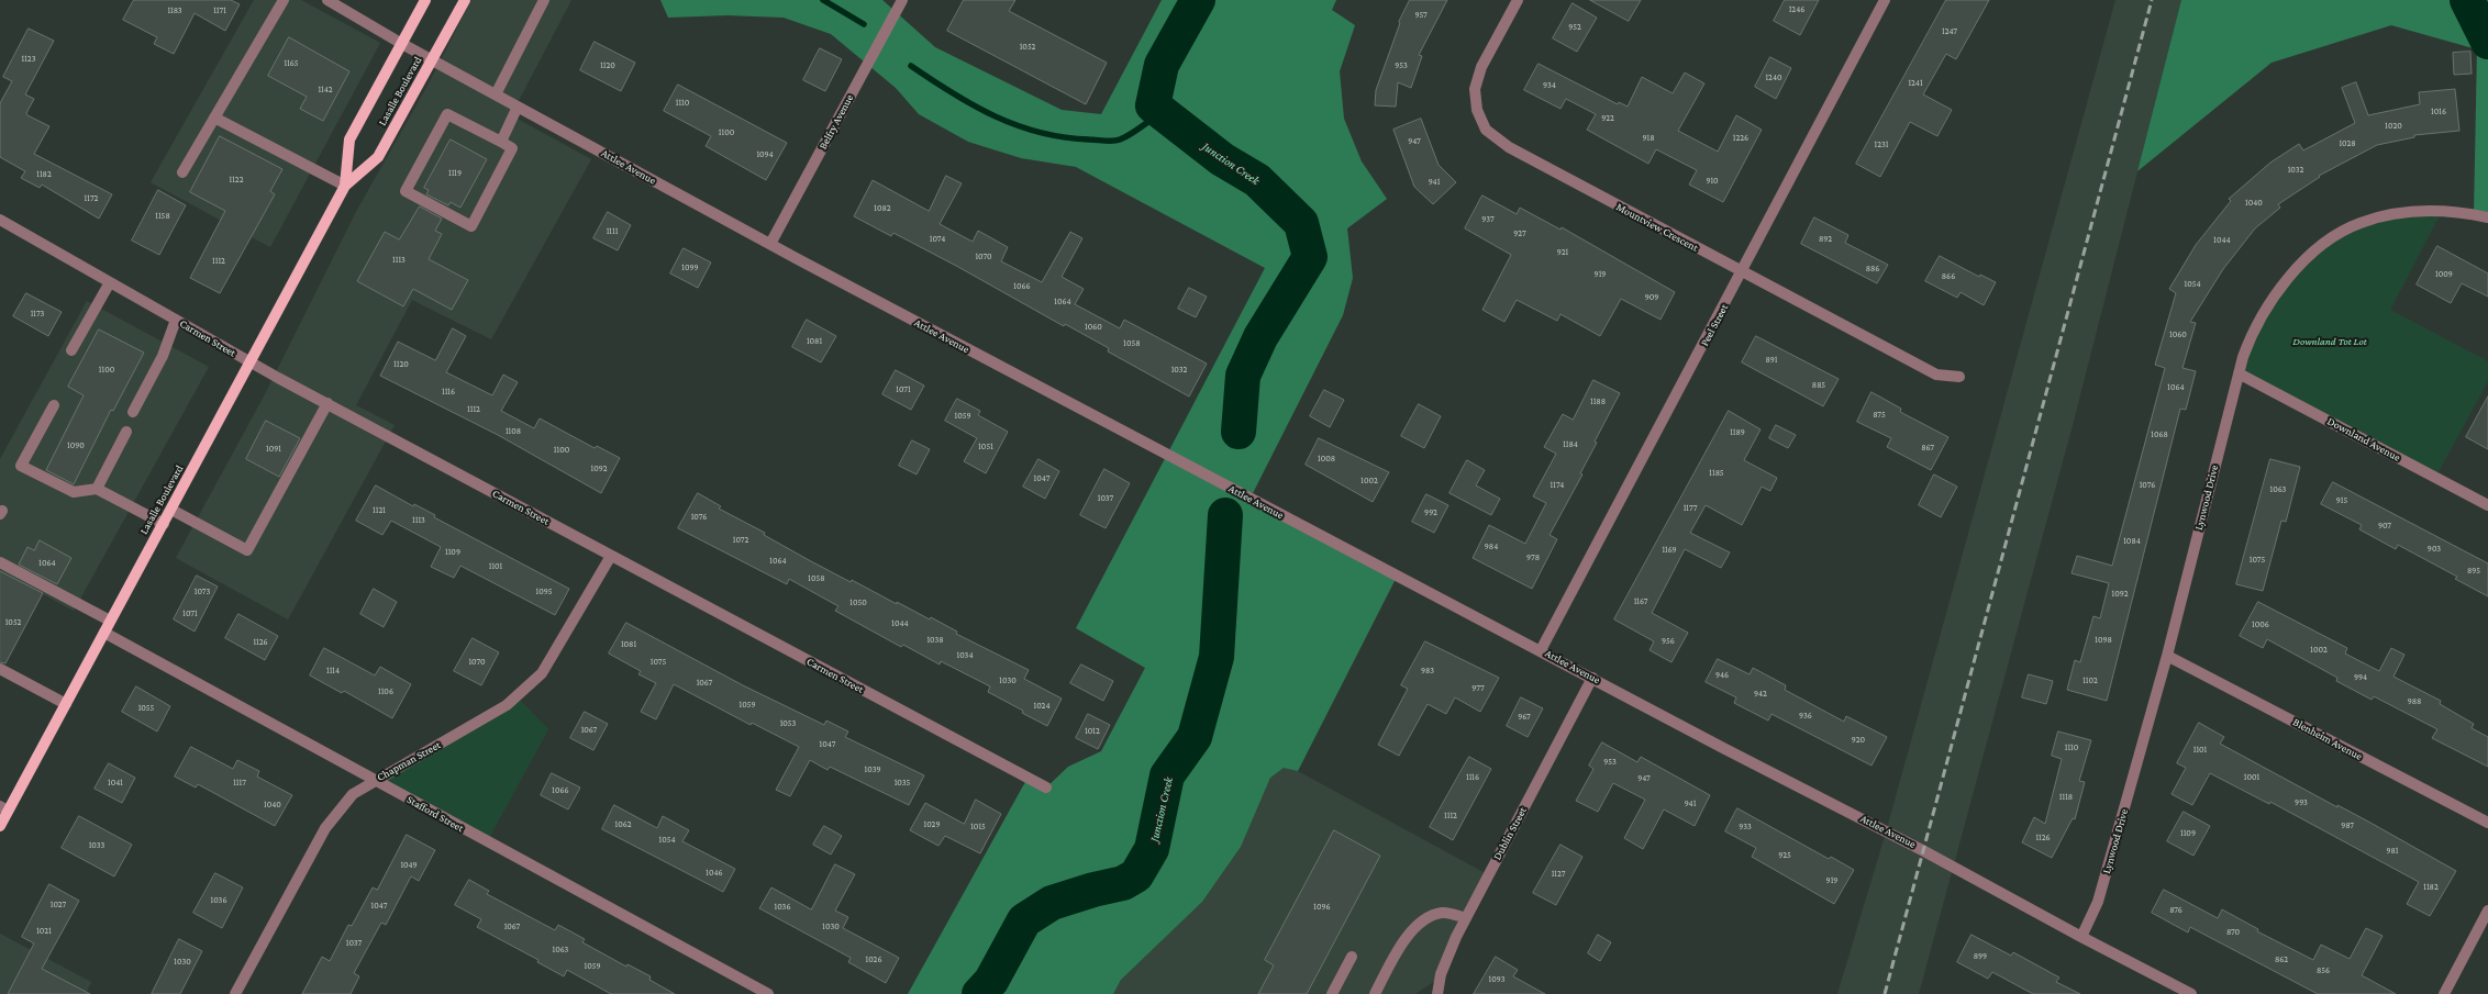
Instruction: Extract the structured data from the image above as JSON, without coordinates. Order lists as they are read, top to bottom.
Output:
{
  "streets": {
    "main road": ["Lasalle Boulevard"],
    "street": [
      "Belfry Avenue",
      "Attlee Avenue",
      "Mountview Crescent",
      "Peel Street",
      "Carmen Street",
      "Downland Avenue",
      "Lynwood Drive",
      "Blenheim Avenue",
      "Chapman Street",
      "Stafford Street",
      "Dublin Street"
    ]
  },
  "crossings": [
    ["Lasalle Boulevard", "Attlee Avenue"],
    ["Lasalle Boulevard", "Carmen Street"],
    ["Lasalle Boulevard", "Stafford Street"],
    ["Belfry Avenue", "Attlee Avenue"],
    ["Attlee Avenue", "Peel Street"],
    ["Attlee Avenue", "Lynwood Drive"],
    ["Attlee Avenue", "Dublin Street"],
    ["Mountview Crescent", "Peel Street"],
    ["Carmen Street", "Chapman Street"],
    ["Downland Avenue", "Lynwood Drive"],
    ["Lynwood Drive", "Blenheim Avenue"],
    ["Chapman Street", "Stafford Street"]
  ],
  "water": ["Junction Creek"],
  "parks": ["Downland Tot Lot"],
  "house_numbers": [
    "1246",
    "1183",
    "1171",
    "957",
    "952",
    "1247",
    "1052",
    "1123",
    "1165",
    "1120",
    "953",
    "1240",
    "1241",
    "934",
    "1142",
    "1110",
    "1016",
    "922",
    "1020",
    "1100",
    "918",
    "1226",
    "947",
    "1028",
    "1231",
    "1094",
    "1032",
    "1119",
    "1182",
    "1122",
    "910",
    "941",
    "1172",
    "1040",
    "1082",
    "1158",
    "937",
    "1111",
    "927",
    "1074",
    "892",
    "1044",
    "921",
    "1070",
    "1113",
    "1112",
    "1099",
    "886",
    "919",
    "1009",
    "866",
    "1054",
    "1066",
    "909",
    "1064",
    "1173",
    "1060",
    "1060",
    "1081",
    "1058",
    "891",
    "1120",
    "1100",
    "1032",
    "885",
    "1064",
    "1071",
    "1116",
    "1188",
    "1112",
    "875",
    "1059",
    "1108",
    "1189",
    "1068",
    "1184",
    "1090",
    "1051",
    "867",
    "1091",
    "1100",
    "1008",
    "1092",
    "1185",
    "1047",
    "1002",
    "1174",
    "1076",
    "1063",
    "1037",
    "915",
    "1177",
    "1121",
    "992",
    "1076",
    "1113",
    "907",
    "1072",
    "1084",
    "984",
    "903",
    "1169",
    "1109",
    "978",
    "1075",
    "1064",
    "1064",
    "1101",
    "895",
    "1058",
    "1073",
    "1095",
    "1092",
    "1167",
    "1050",
    "1071",
    "1052",
    "1044",
    "1006",
    "1038",
    "1098",
    "956",
    "1126",
    "1081",
    "1002",
    "1034",
    "1070",
    "1075",
    "1114",
    "983",
    "946",
    "994",
    "1030",
    "1102",
    "1067",
    "977",
    "1106",
    "942",
    "988",
    "1059",
    "1024",
    "1055",
    "936",
    "967",
    "1053",
    "1067",
    "1012",
    "920",
    "1047",
    "1110",
    "1101",
    "953",
    "1039",
    "1116",
    "1001",
    "947",
    "1041",
    "1117",
    "1035",
    "1066",
    "1118",
    "993",
    "941",
    "1040",
    "1112",
    "1062",
    "1029",
    "987",
    "1015",
    "933",
    "1109",
    "1126",
    "1054",
    "1033",
    "981",
    "925",
    "1049",
    "1046",
    "1127",
    "919",
    "1182",
    "1036",
    "1027",
    "1047",
    "1036",
    "1096",
    "876",
    "1067",
    "1030",
    "1021",
    "870",
    "1037",
    "1063",
    "899",
    "1026",
    "862",
    "1030",
    "1059",
    "856",
    "1093"
  ]
}
